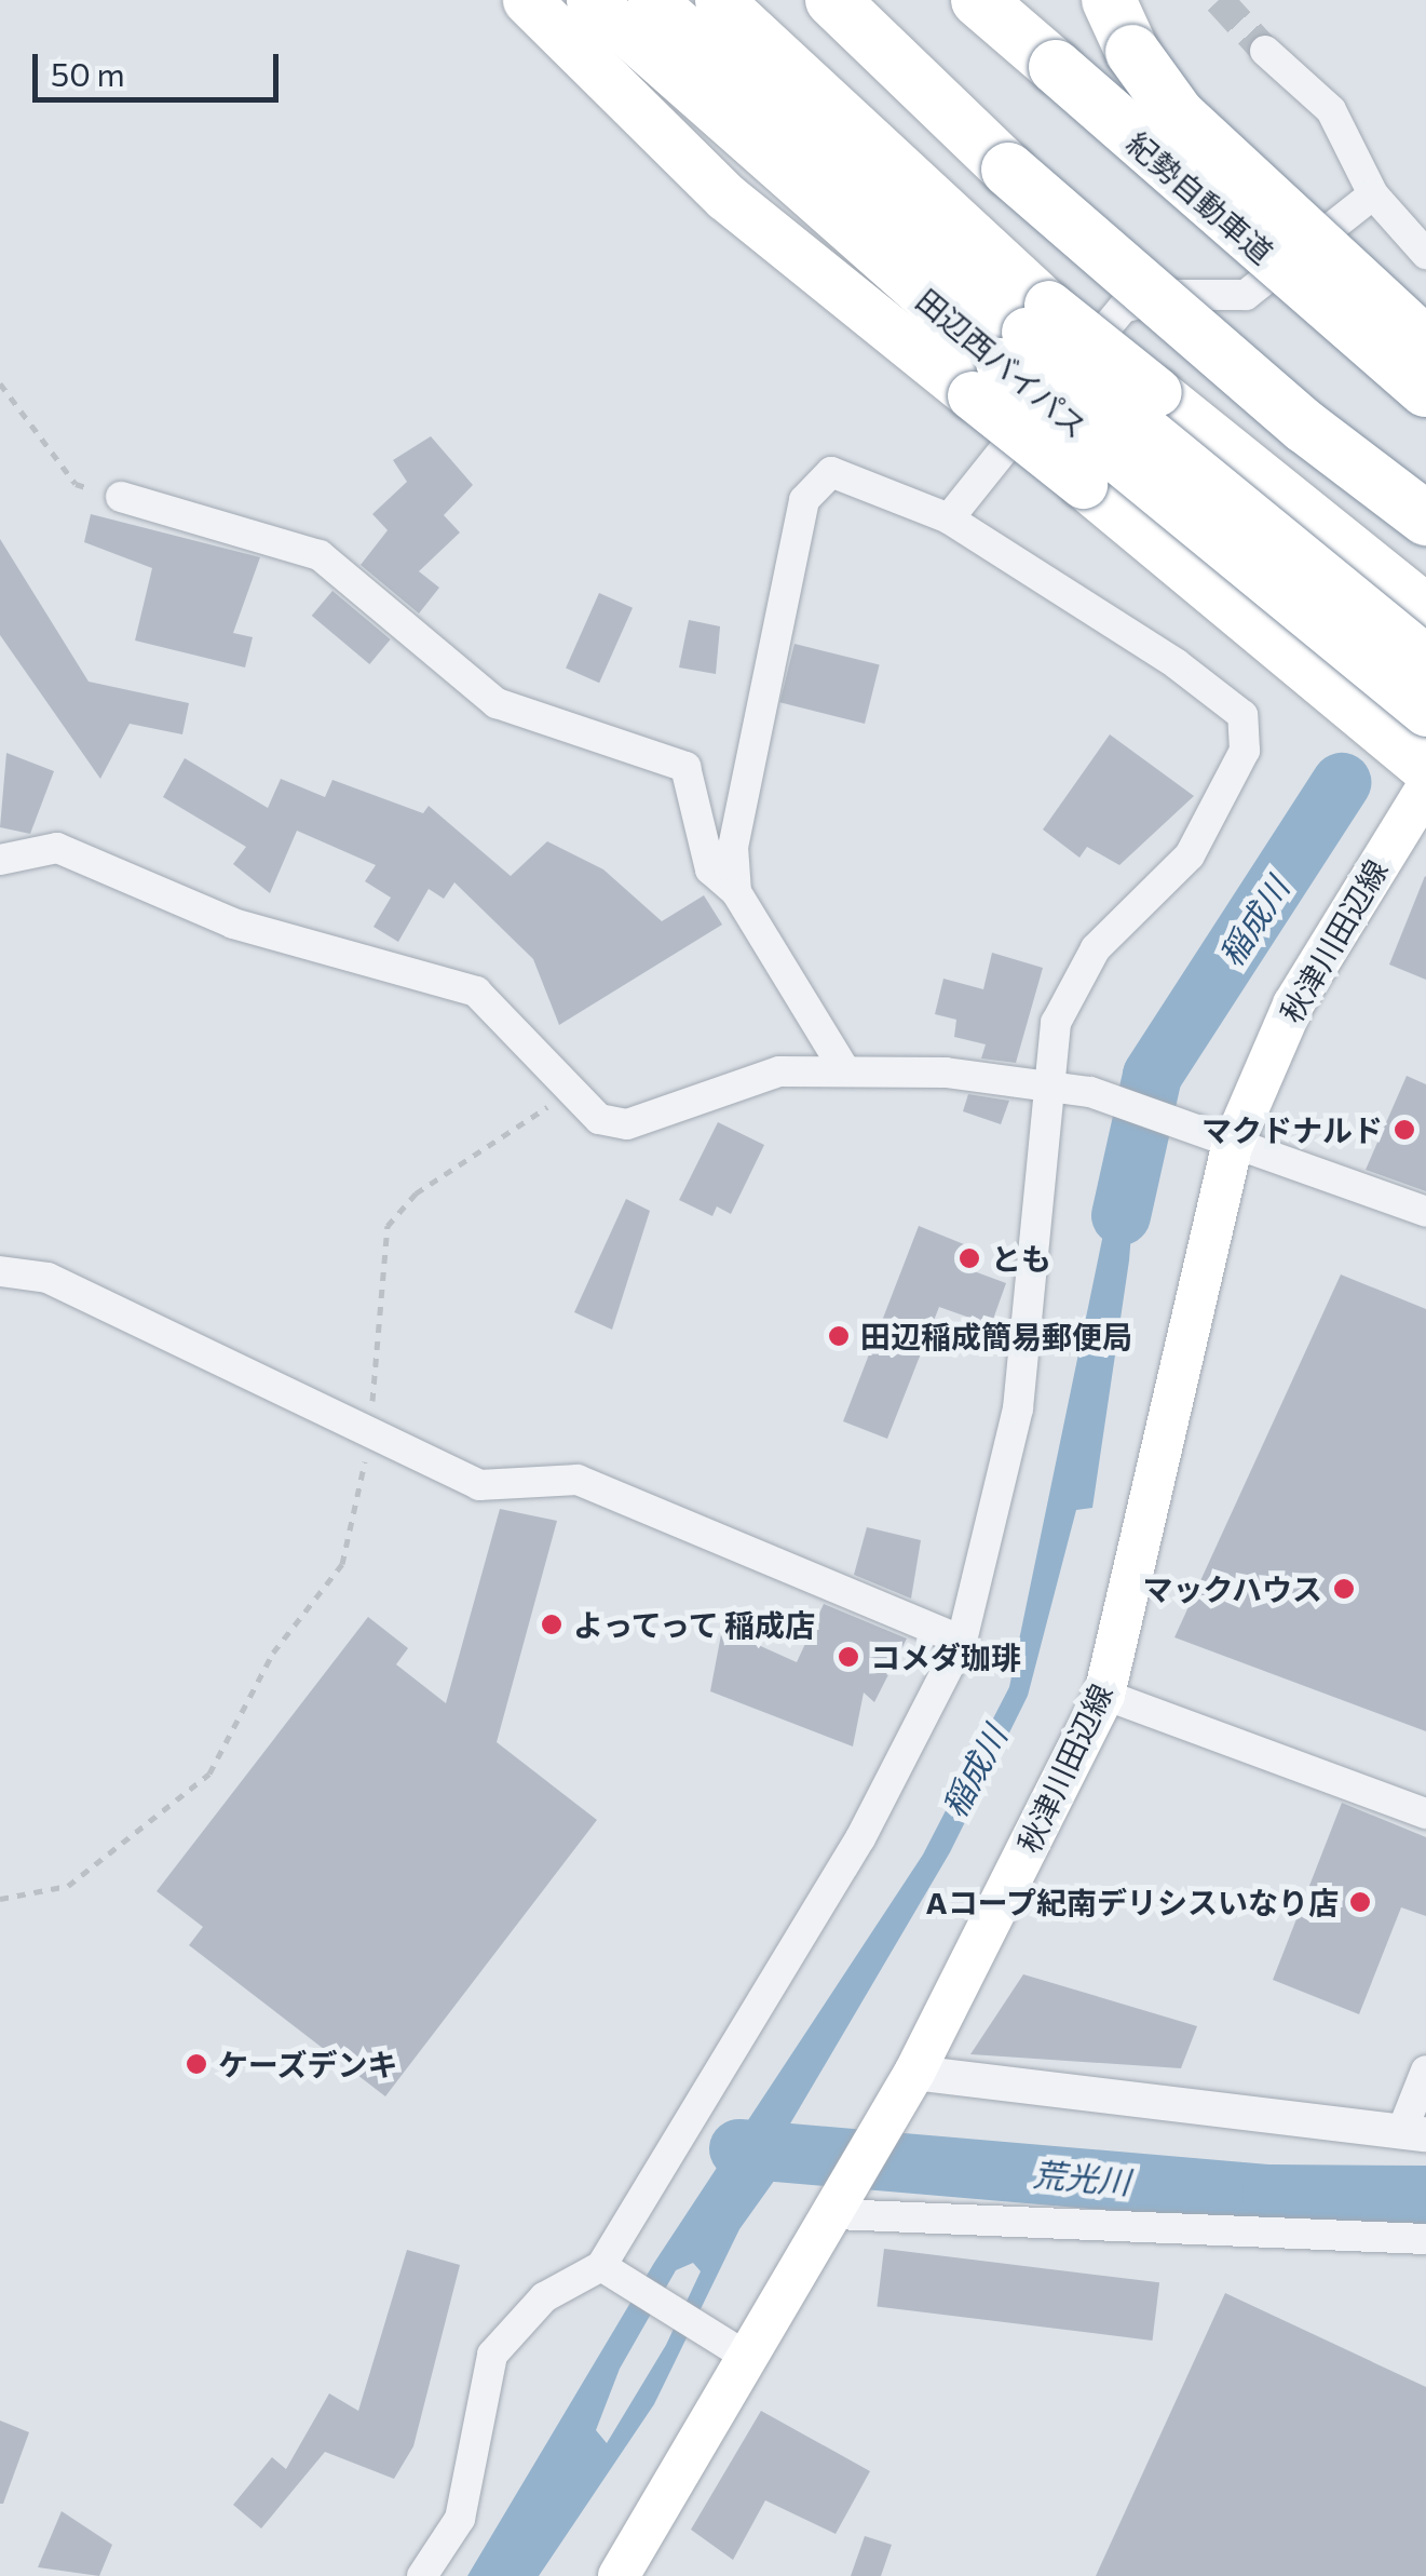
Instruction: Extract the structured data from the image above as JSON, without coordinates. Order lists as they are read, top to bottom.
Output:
{
  "streets": {
    "highway": ["紀勢自動車道", "田辺西バイパス"],
    "main road": ["秋津川田辺線"]
  },
  "water": ["稲成川", "荒光川"],
  "places": [
    "マクドナルド",
    "とも",
    "田辺稲成簡易郵便局",
    "マックハウス",
    "よってって 稲成店",
    "コメダ珈琲",
    "Aコープ紀南デリシスいなり店",
    "ケーズデンキ"
  ],
  "scale_bar": "50 m"
}
